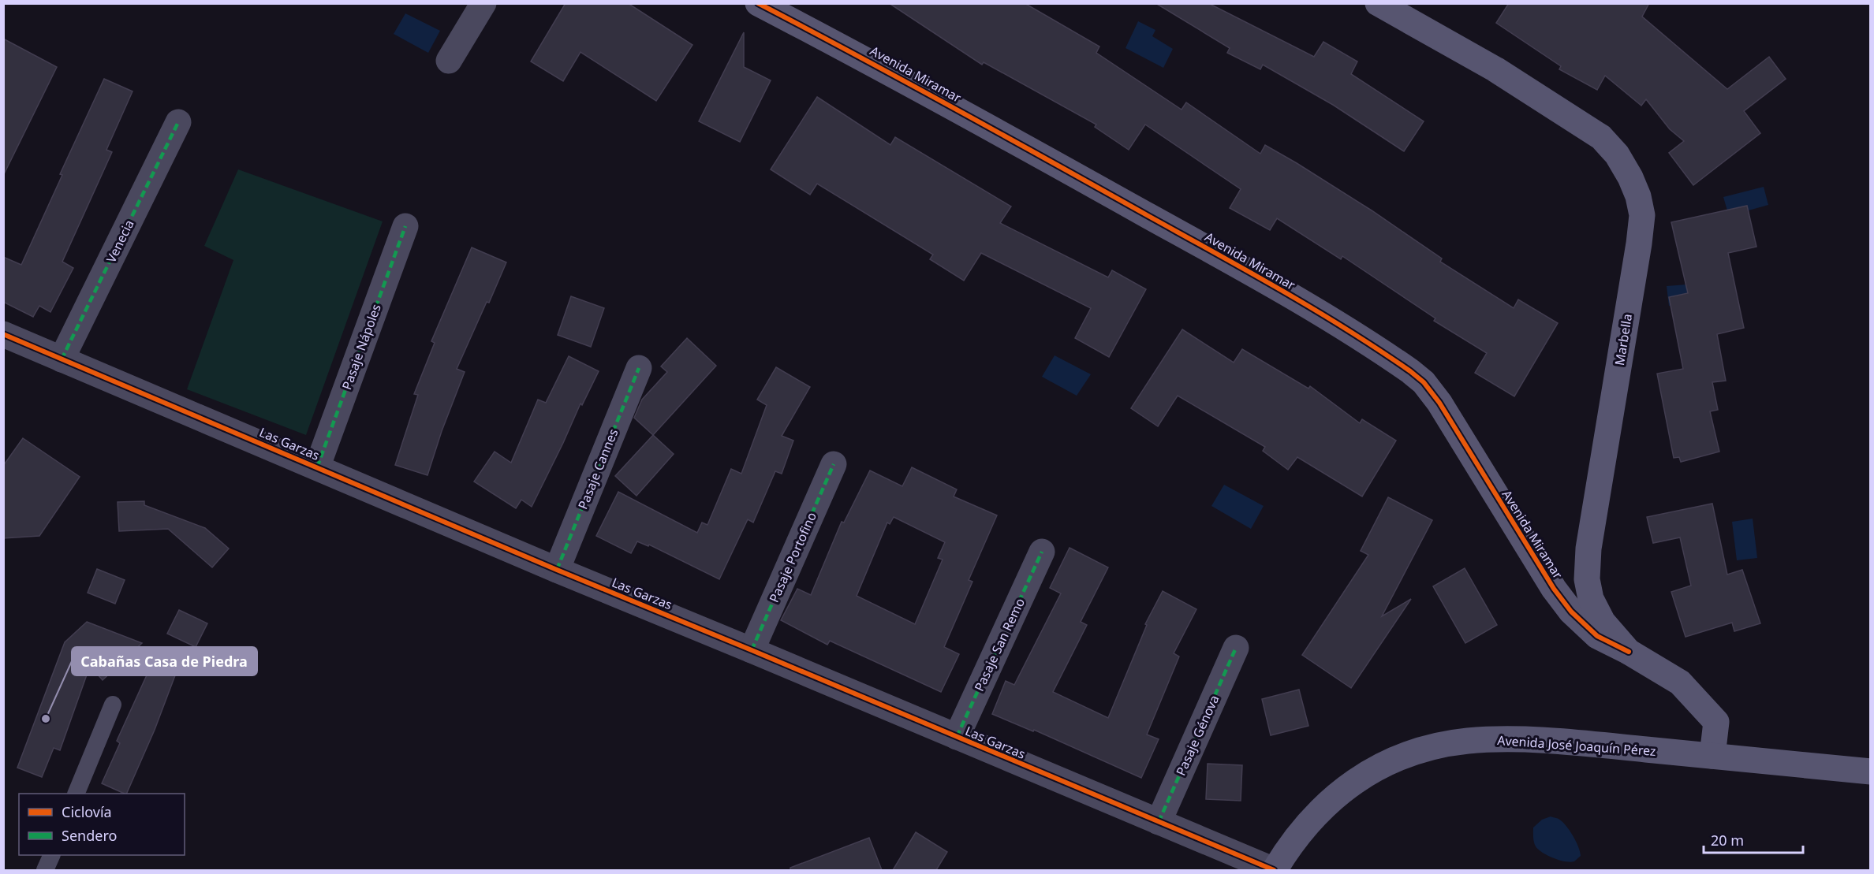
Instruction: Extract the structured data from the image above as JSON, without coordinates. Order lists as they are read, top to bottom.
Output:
{
  "streets": {
    "street": [
      "Avenida Miramar",
      "Venecia",
      "Marbella",
      "Pasaje Nápoles",
      "Las Garzas",
      "Pasaje Cannes",
      "Pasaje Portofino",
      "Pasaje San Remo",
      "Pasaje Génova",
      "Avenida José Joaquín Pérez"
    ]
  },
  "crossings": [
    ["Avenida Miramar", "Marbella"],
    ["Venecia", "Las Garzas"],
    ["Marbella", "Avenida José Joaquín Pérez"],
    ["Pasaje Nápoles", "Las Garzas"],
    ["Las Garzas", "Pasaje Cannes"],
    ["Las Garzas", "Pasaje Portofino"],
    ["Las Garzas", "Pasaje San Remo"],
    ["Las Garzas", "Pasaje Génova"],
    ["Las Garzas", "Avenida José Joaquín Pérez"]
  ],
  "places": ["Cabañas Casa de Piedra"],
  "legend": ["Ciclovía", "Sendero"],
  "scale_bar": "20 m"
}
